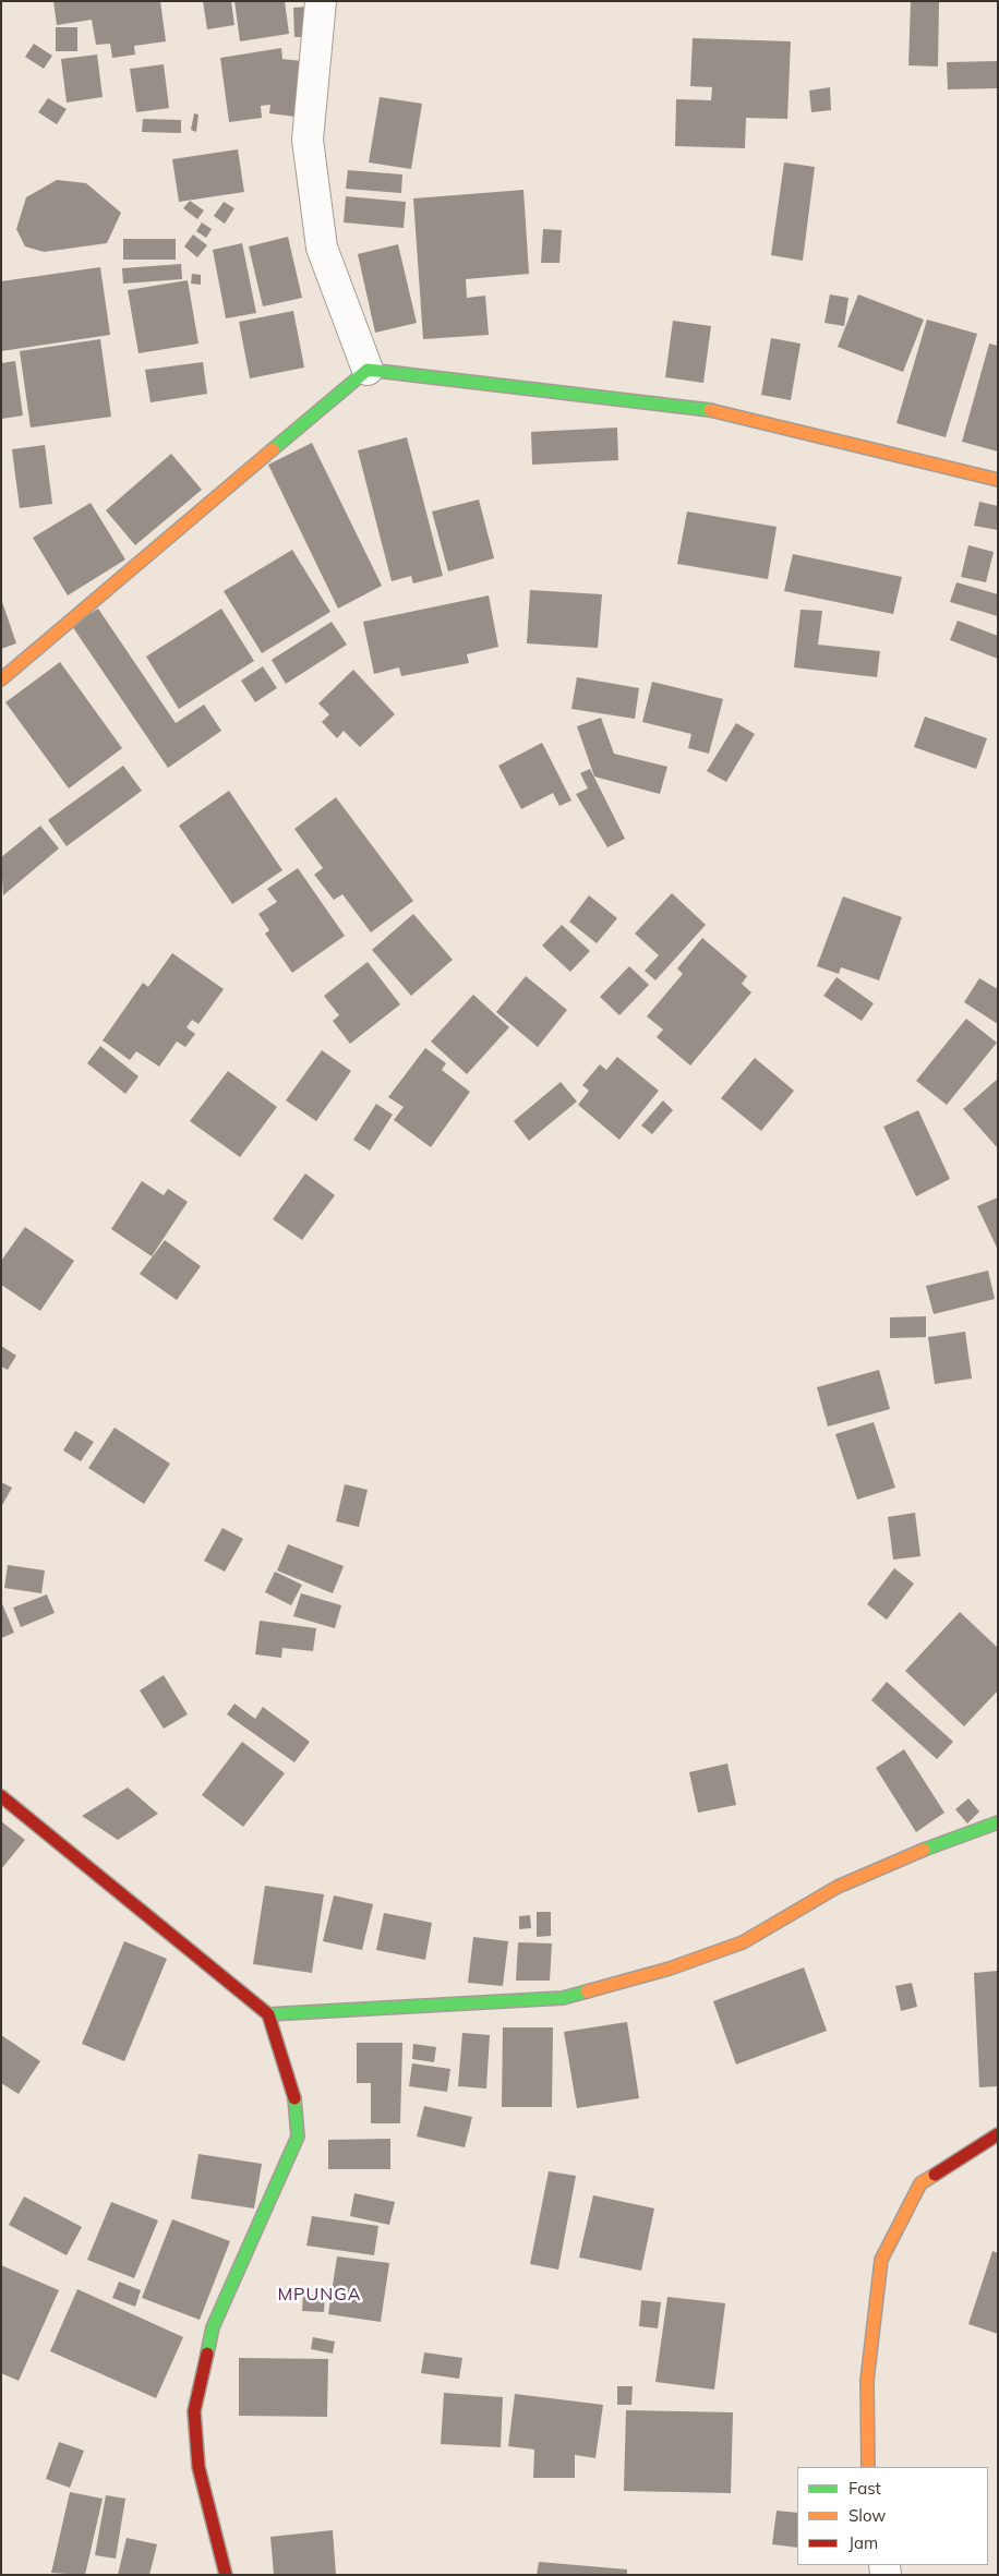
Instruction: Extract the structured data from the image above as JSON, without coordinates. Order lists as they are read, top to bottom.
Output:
{
  "districts": ["MPUNGA"],
  "legend": ["Fast", "Slow", "Jam"]
}
